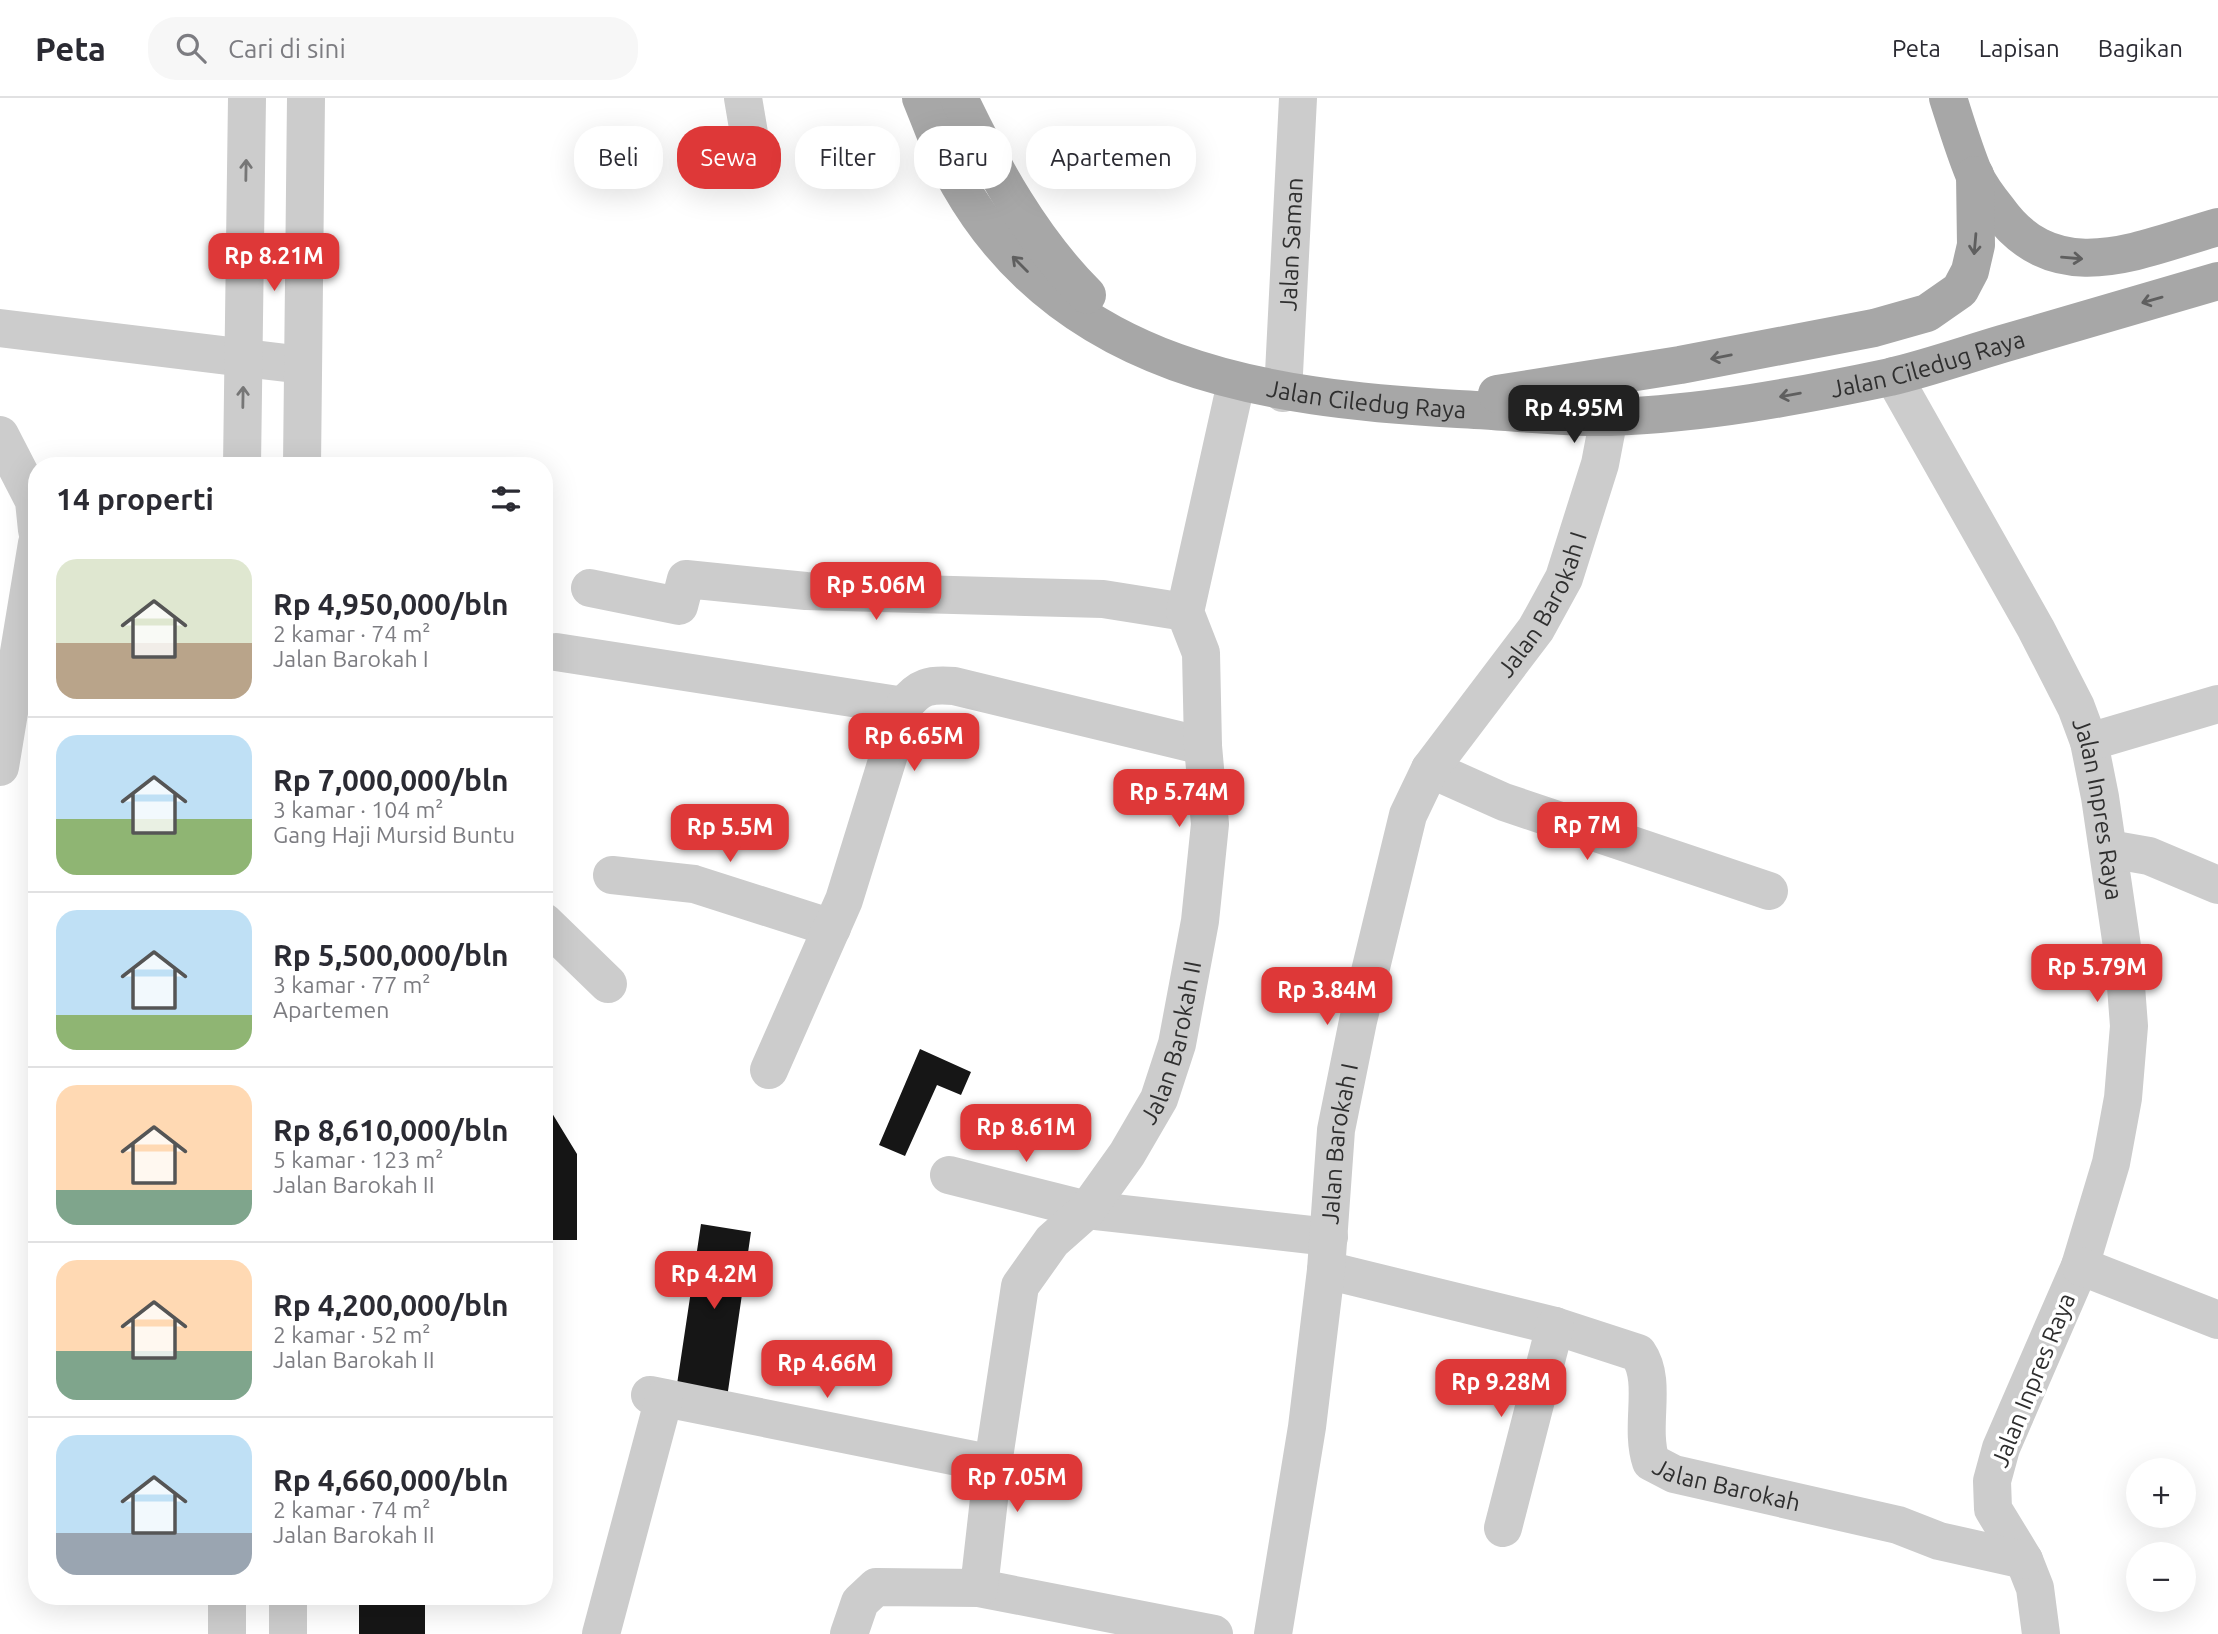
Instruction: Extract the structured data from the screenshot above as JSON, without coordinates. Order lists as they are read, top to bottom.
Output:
{
  "streets": {
    "main road": ["Jalan Ciledug Raya"],
    "street": [
      "Jalan Saman",
      "Jalan Barokah I",
      "Jalan Inpres Raya",
      "Jalan Barokah II",
      "Jalan Barokah"
    ]
  },
  "crossings": [
    ["Jalan Saman", "Jalan Ciledug Raya"],
    ["Jalan Ciledug Raya", "Jalan Barokah I"],
    ["Jalan Ciledug Raya", "Jalan Inpres Raya"],
    ["Jalan Barokah I", "Jalan Barokah"],
    ["Jalan Inpres Raya", "Jalan Barokah"],
    ["Jalan Barokah II", "Jalan Barokah"]
  ],
  "one_way": ["Jalan Ciledug Raya"],
  "page": {
    "header": "Peta",
    "search": "Cari di sini",
    "nav": ["Peta", "Lapisan", "Bagikan"],
    "chip": [
      "Beli",
      "Sewa",
      "Filter",
      "Baru",
      "Apartemen"
    ],
    "price": [
      "Rp 8.21M",
      "Rp 4.95M",
      "Rp 5.06M",
      "Rp 6.65M",
      "Rp 5.74M",
      "Rp 7M",
      "Rp 5.5M",
      "Rp 5.79M",
      "Rp 3.84M",
      "Rp 8.61M",
      "Rp 4.2M",
      "Rp 4.66M",
      "Rp 9.28M",
      "Rp 7.05M"
    ],
    "heading": "14 properti",
    "list": [
      {
        "name": "Rp 4,950,000/bln",
        "note": "2 kamar · 74 m² · Jalan Barokah I"
      },
      {
        "name": "Rp 7,000,000/bln",
        "note": "3 kamar · 104 m² · Gang Haji Mursid Buntu"
      },
      {
        "name": "Rp 5,500,000/bln",
        "note": "3 kamar · 77 m² · Apartemen"
      },
      {
        "name": "Rp 8,610,000/bln",
        "note": "5 kamar · 123 m² · Jalan Barokah II"
      },
      {
        "name": "Rp 4,200,000/bln",
        "note": "2 kamar · 52 m² · Jalan Barokah II"
      },
      {
        "name": "Rp 4,660,000/bln",
        "note": "2 kamar · 74 m² · Jalan Barokah II"
      }
    ],
    "map_buttons": ["+", "−"]
  }
}
